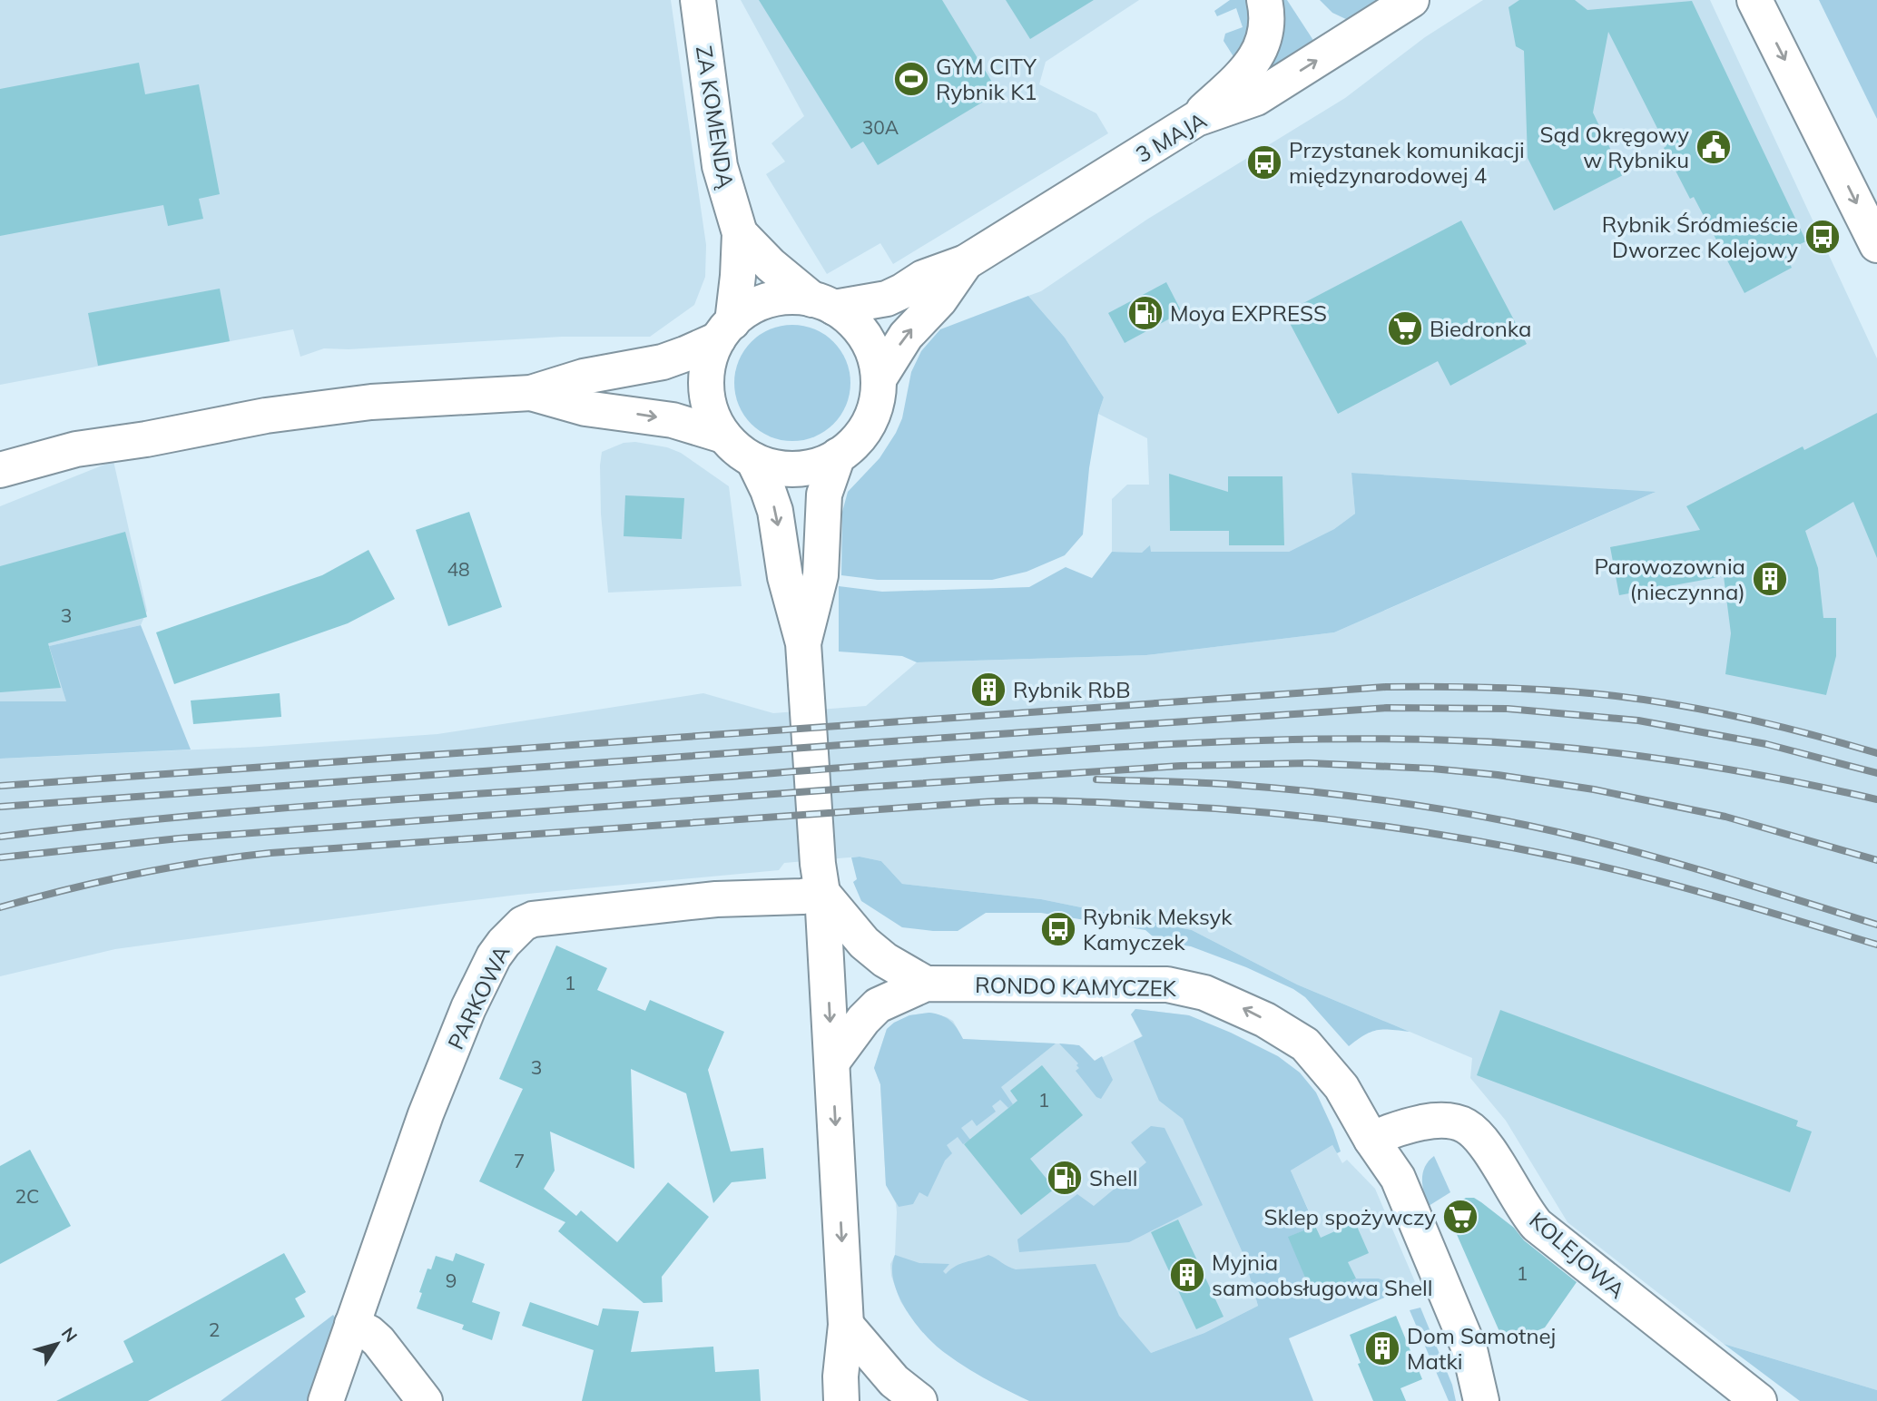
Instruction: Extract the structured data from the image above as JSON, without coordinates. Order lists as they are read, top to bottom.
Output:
{
  "streets": {
    "main road": [
      "ZA KOMENDĄ",
      "3 MAJA",
      "RONDO KAMYCZEK",
      "PARKOWA",
      "KOLEJOWA"
    ]
  },
  "crossings": [
    ["ZA KOMENDĄ", "3 MAJA"],
    ["RONDO KAMYCZEK", "KOLEJOWA"]
  ],
  "one_way": ["RONDO KAMYCZEK"],
  "places": {
    "sports": ["GYM CITY Rybnik K1"],
    "public building": ["Sąd Okręgowy w Rybniku"],
    "bus stop": ["Przystanek komunikacji międzynarodowej 4", "Rybnik Śródmieście Dworzec Kolejowy", "Rybnik Meksyk Kamyczek"],
    "fuel station": ["Moya EXPRESS", "Shell"],
    "supermarket": ["Biedronka", "Sklep spożywczy"],
    "building": [
      "Parowozownia (nieczynna)",
      "Rybnik RbB",
      "Myjnia samoobsługowa Shell",
      "Dom Samotnej Matki"
    ]
  },
  "house_numbers": [
    "30A",
    "48",
    "3",
    "1",
    "3",
    "1",
    "7",
    "2C",
    "1",
    "9",
    "2"
  ],
  "north": "top right"
}
